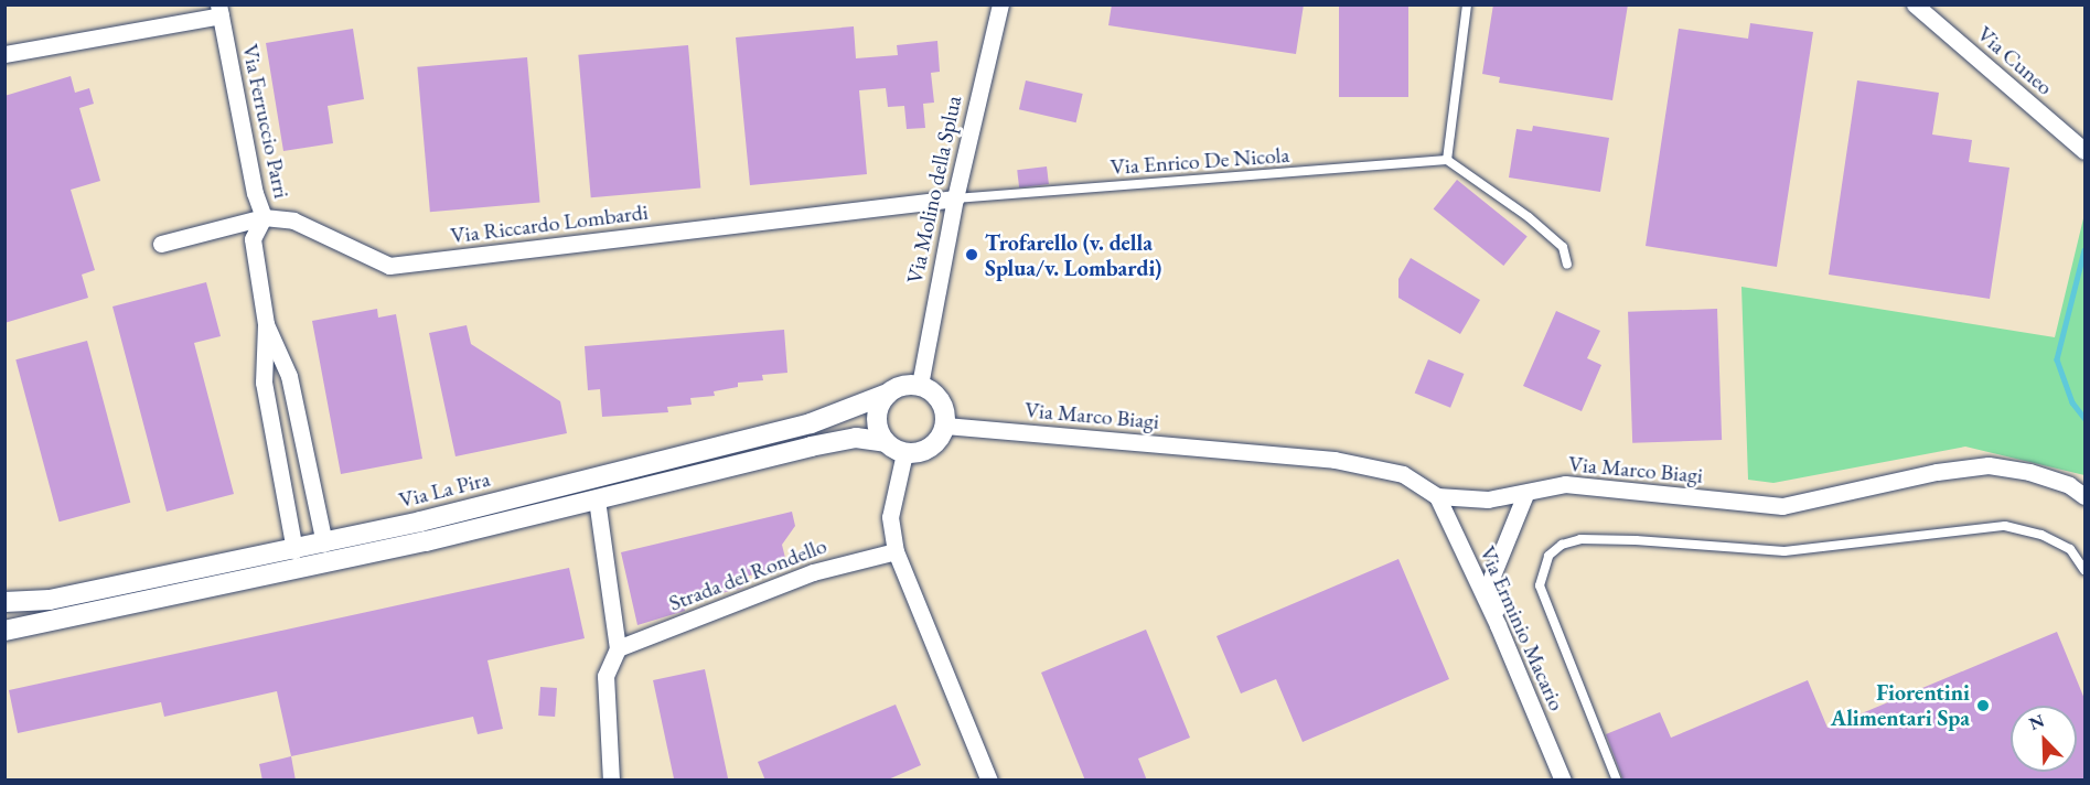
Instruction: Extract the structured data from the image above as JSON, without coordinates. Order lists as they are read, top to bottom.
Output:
{
  "streets": {
    "street": [
      "Via Cuneo",
      "Via Ferruccio Parri",
      "Via Molino della Splua",
      "Via Riccardo Lombardi",
      "Via Marco Biagi",
      "Via La Pira",
      "Strada del Rondello",
      "Via Erminio Macario"
    ],
    "lane": ["Via Enrico De Nicola"]
  },
  "crossings": [
    ["Via Ferruccio Parri", "Via Riccardo Lombardi"],
    ["Via Enrico De Nicola", "Via Molino della Splua"],
    ["Via Enrico De Nicola", "Via Riccardo Lombardi"],
    ["Via Molino della Splua", "Via Riccardo Lombardi"],
    ["Via Molino della Splua", "Via Marco Biagi"],
    ["Via Molino della Splua", "Via La Pira"],
    ["Via Marco Biagi", "Via La Pira"],
    ["Via Marco Biagi", "Via Erminio Macario"]
  ],
  "places": ["Trofarello (v. della Splua/v. Lombardi)", "Fiorentini Alimentari Spa"],
  "north": "top left"
}
